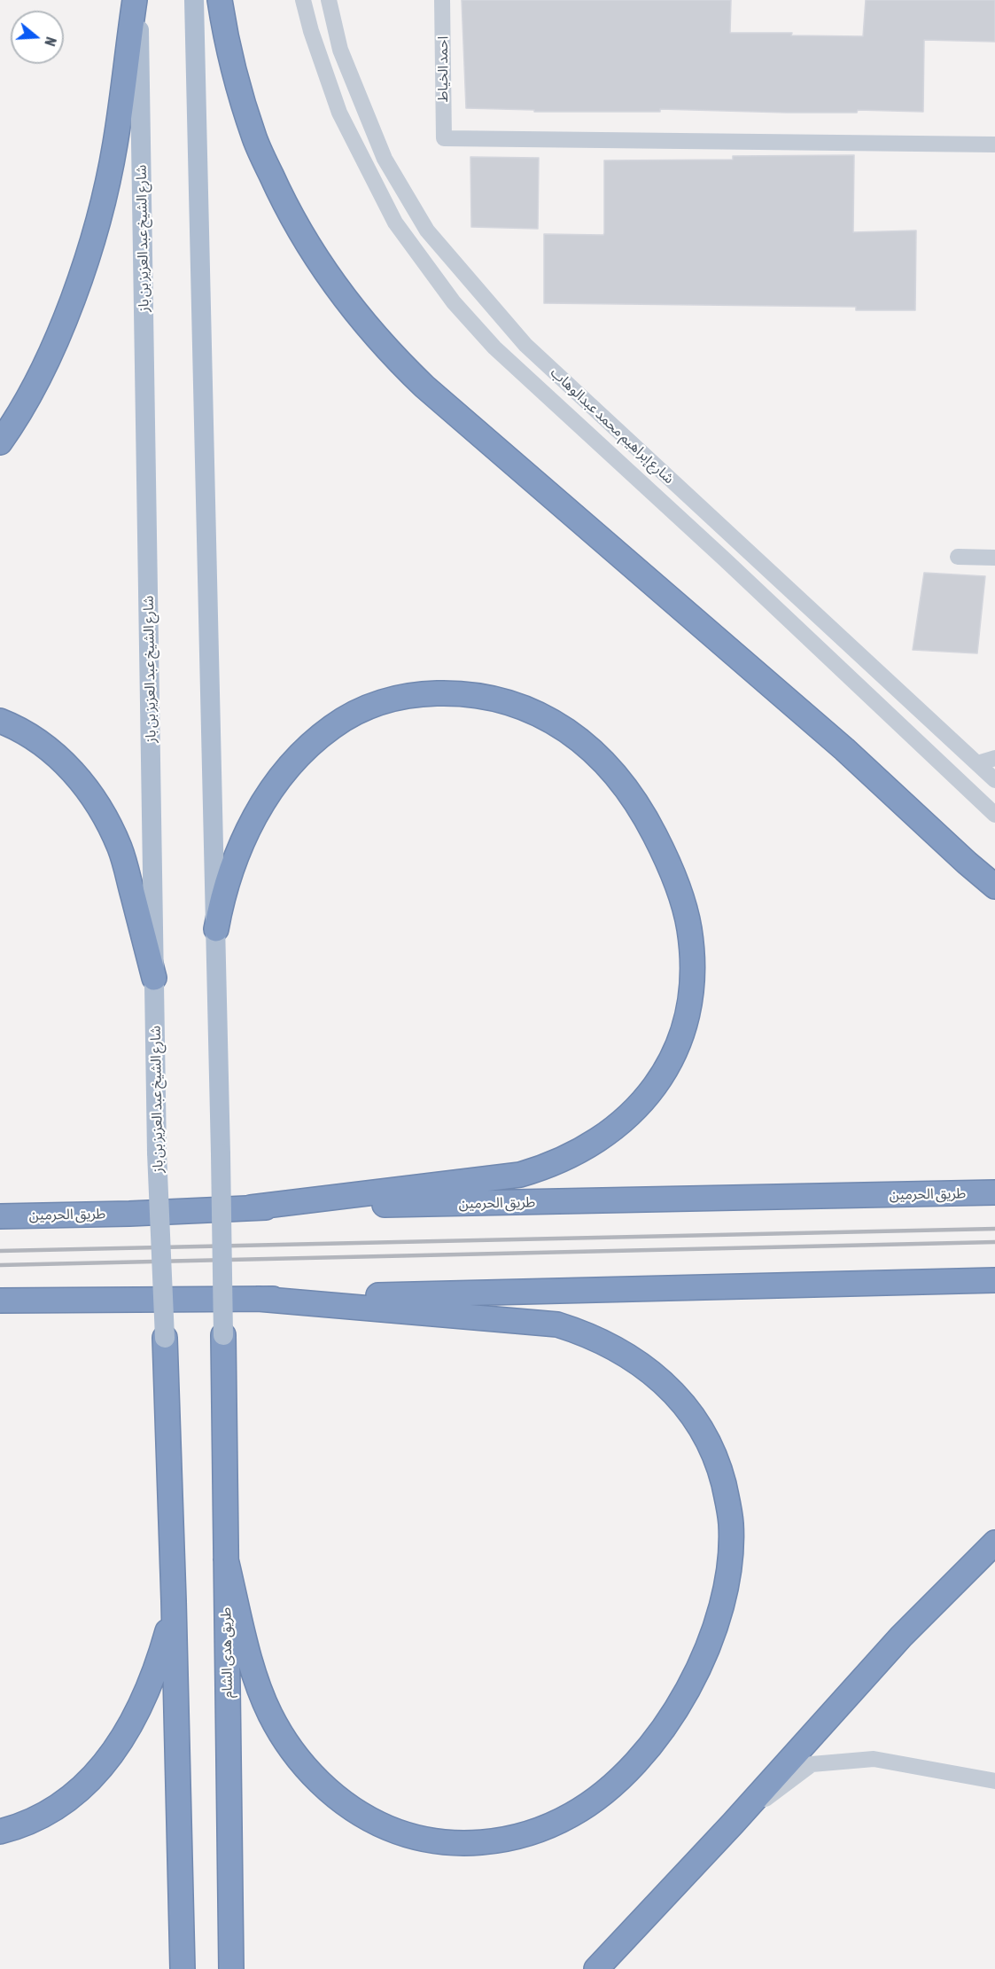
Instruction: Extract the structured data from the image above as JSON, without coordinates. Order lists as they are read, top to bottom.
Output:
{
  "streets": {
    "highway": ["طريق الحرمين", "طريق هدى الشام"],
    "main road": ["شارع الشيخ عبد العزيز بن باز"],
    "street": ["احمد الخياط", "شارع إبراهيم محمد عبدالوهاب"]
  },
  "north": "right"
}
